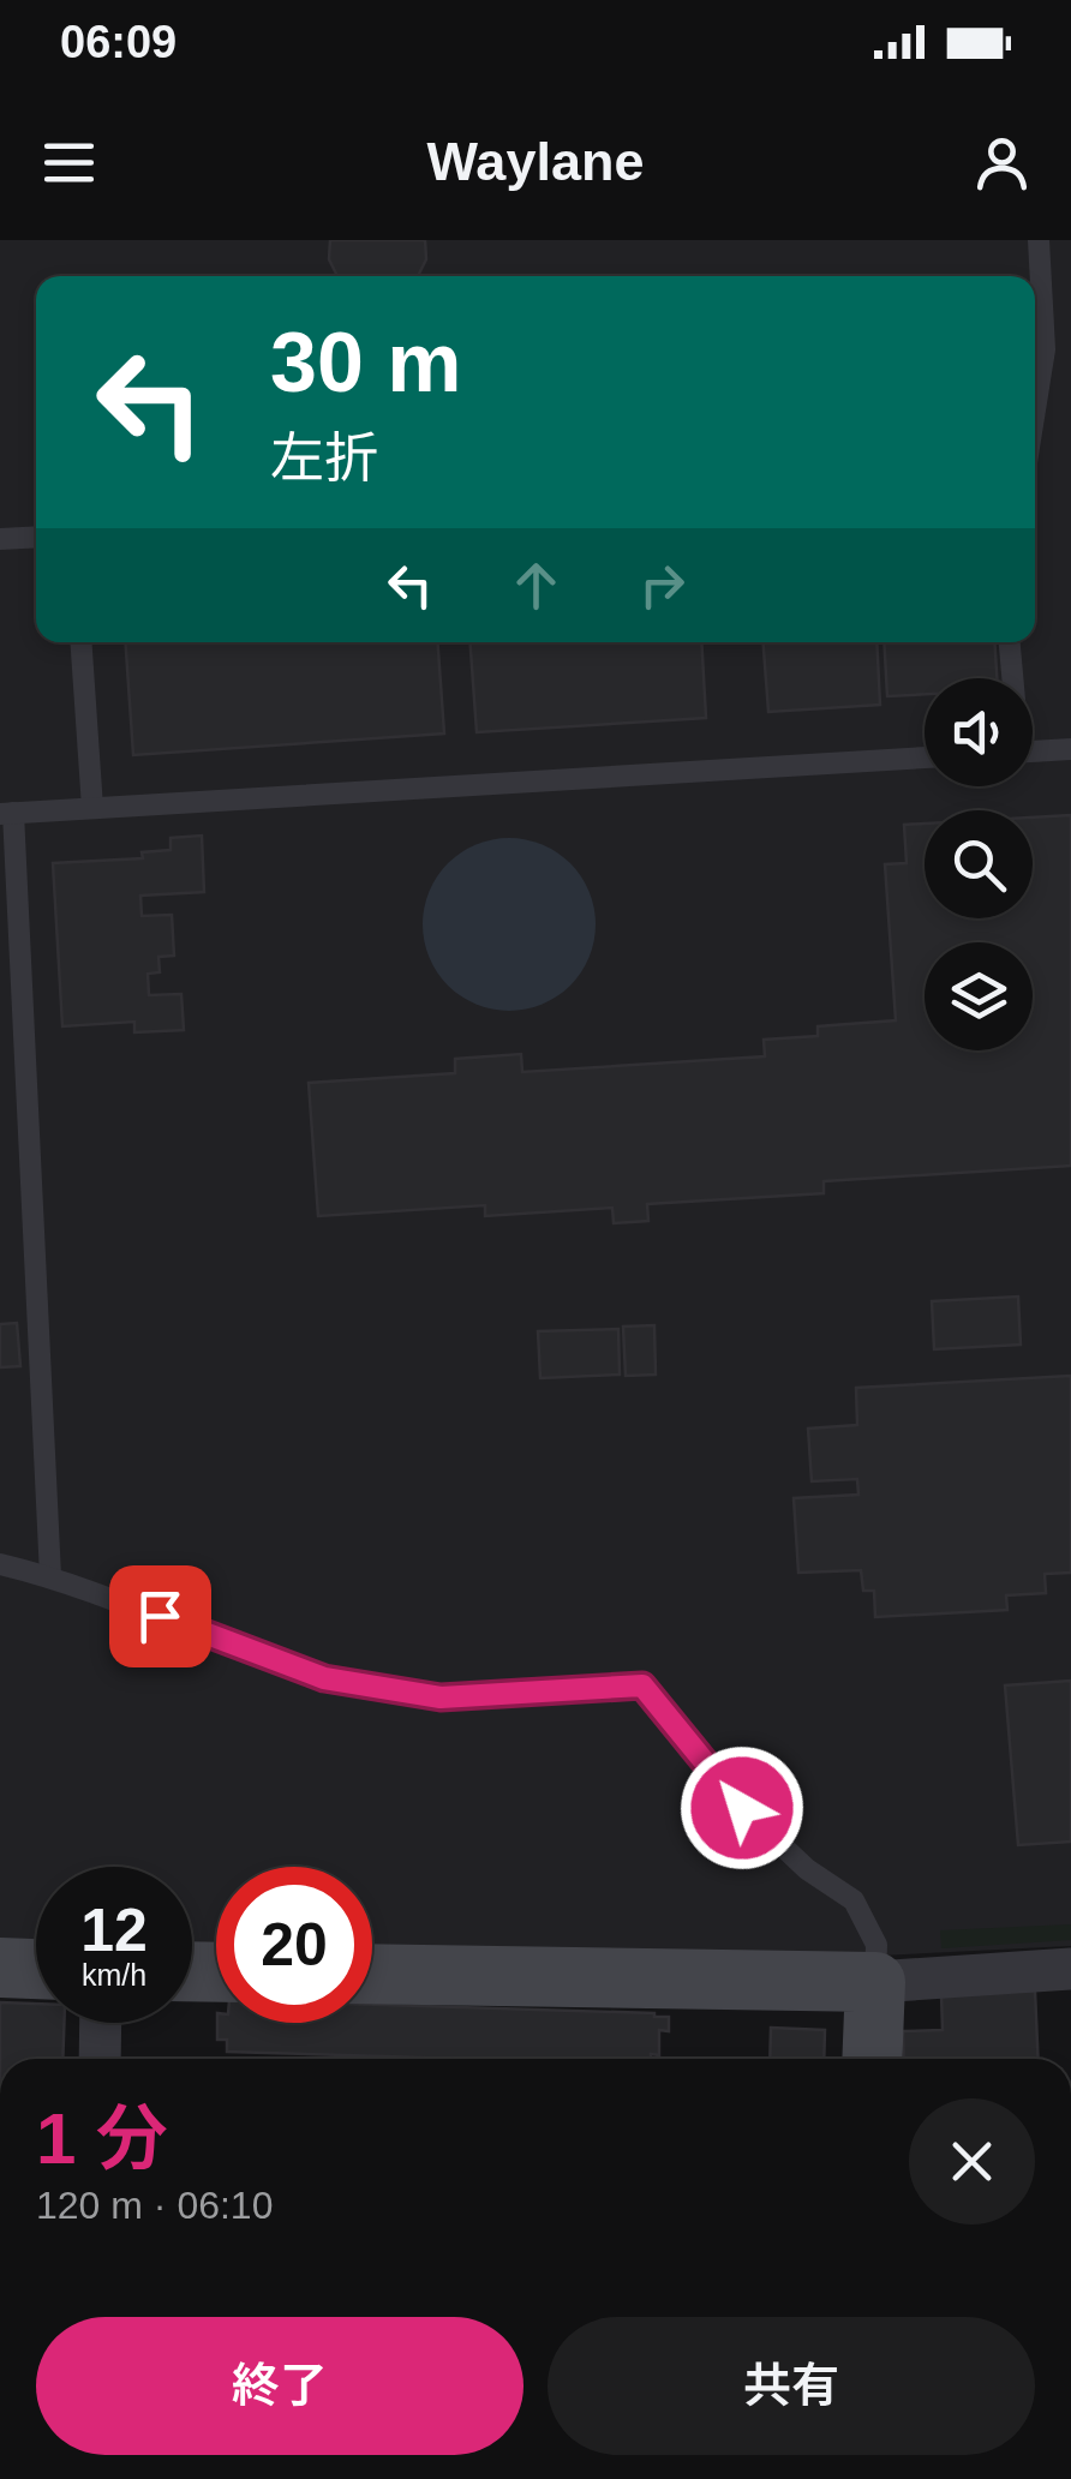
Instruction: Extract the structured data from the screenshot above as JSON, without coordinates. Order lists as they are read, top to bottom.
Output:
{
  "page": {
    "status": "06:09",
    "header": "Waylane",
    "turn": ["30 m", "左折"],
    "speed": "12 km/h",
    "limit": "20",
    "heading": ["1 分", "120 m · 06:10"],
    "buttons": ["終了", "共有"]
  }
}
